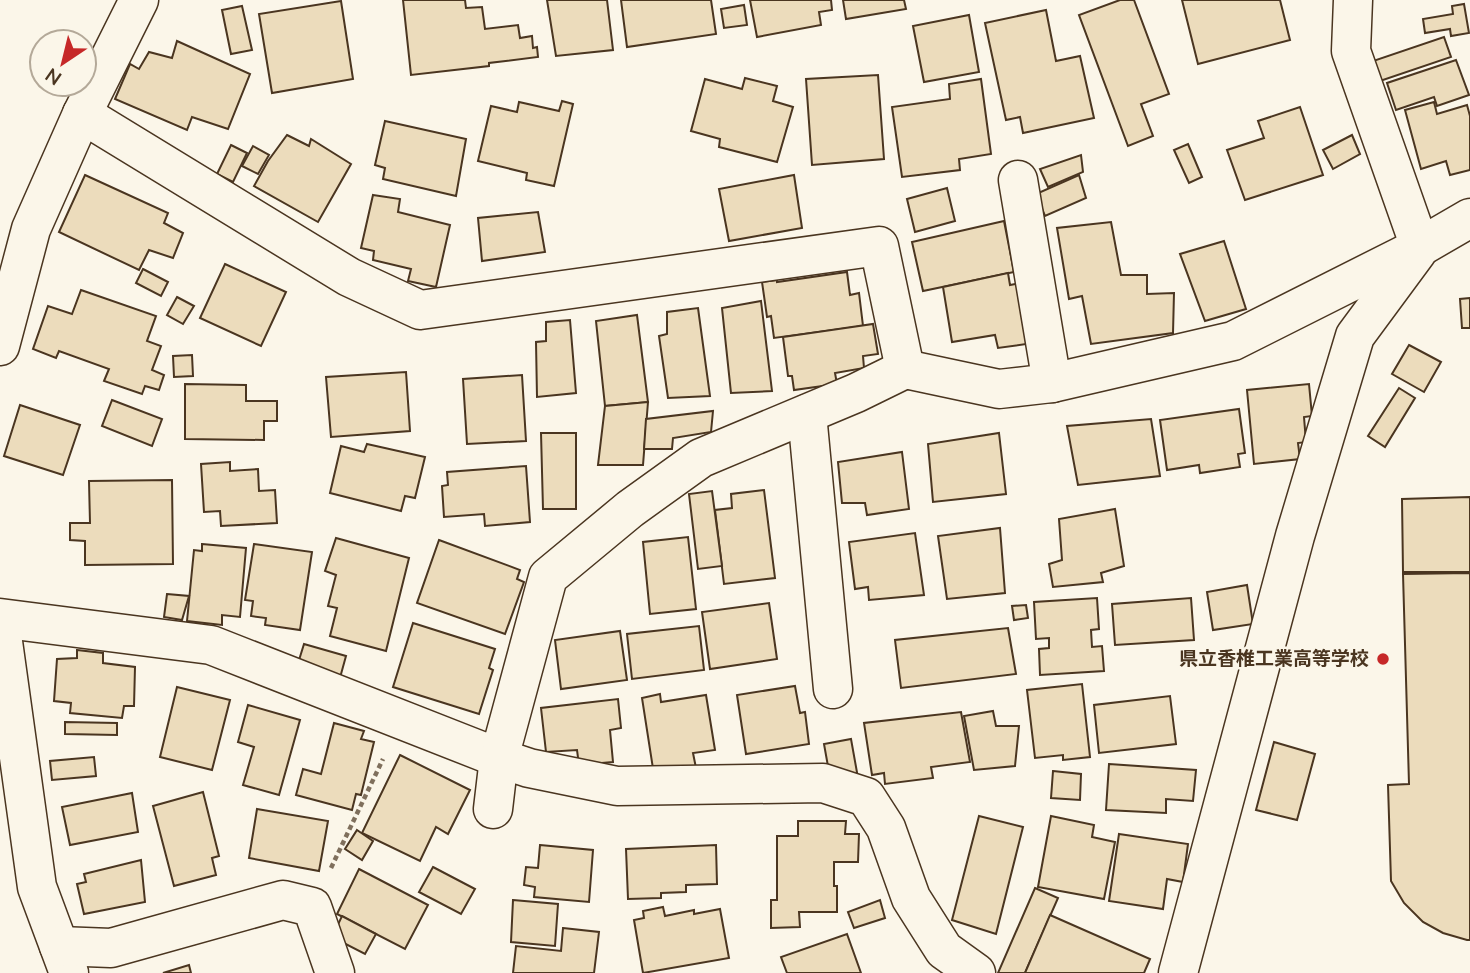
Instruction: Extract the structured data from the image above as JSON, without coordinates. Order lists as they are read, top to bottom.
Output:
{
  "places": ["県立香椎工業高等学校"],
  "north": "bottom left"
}
